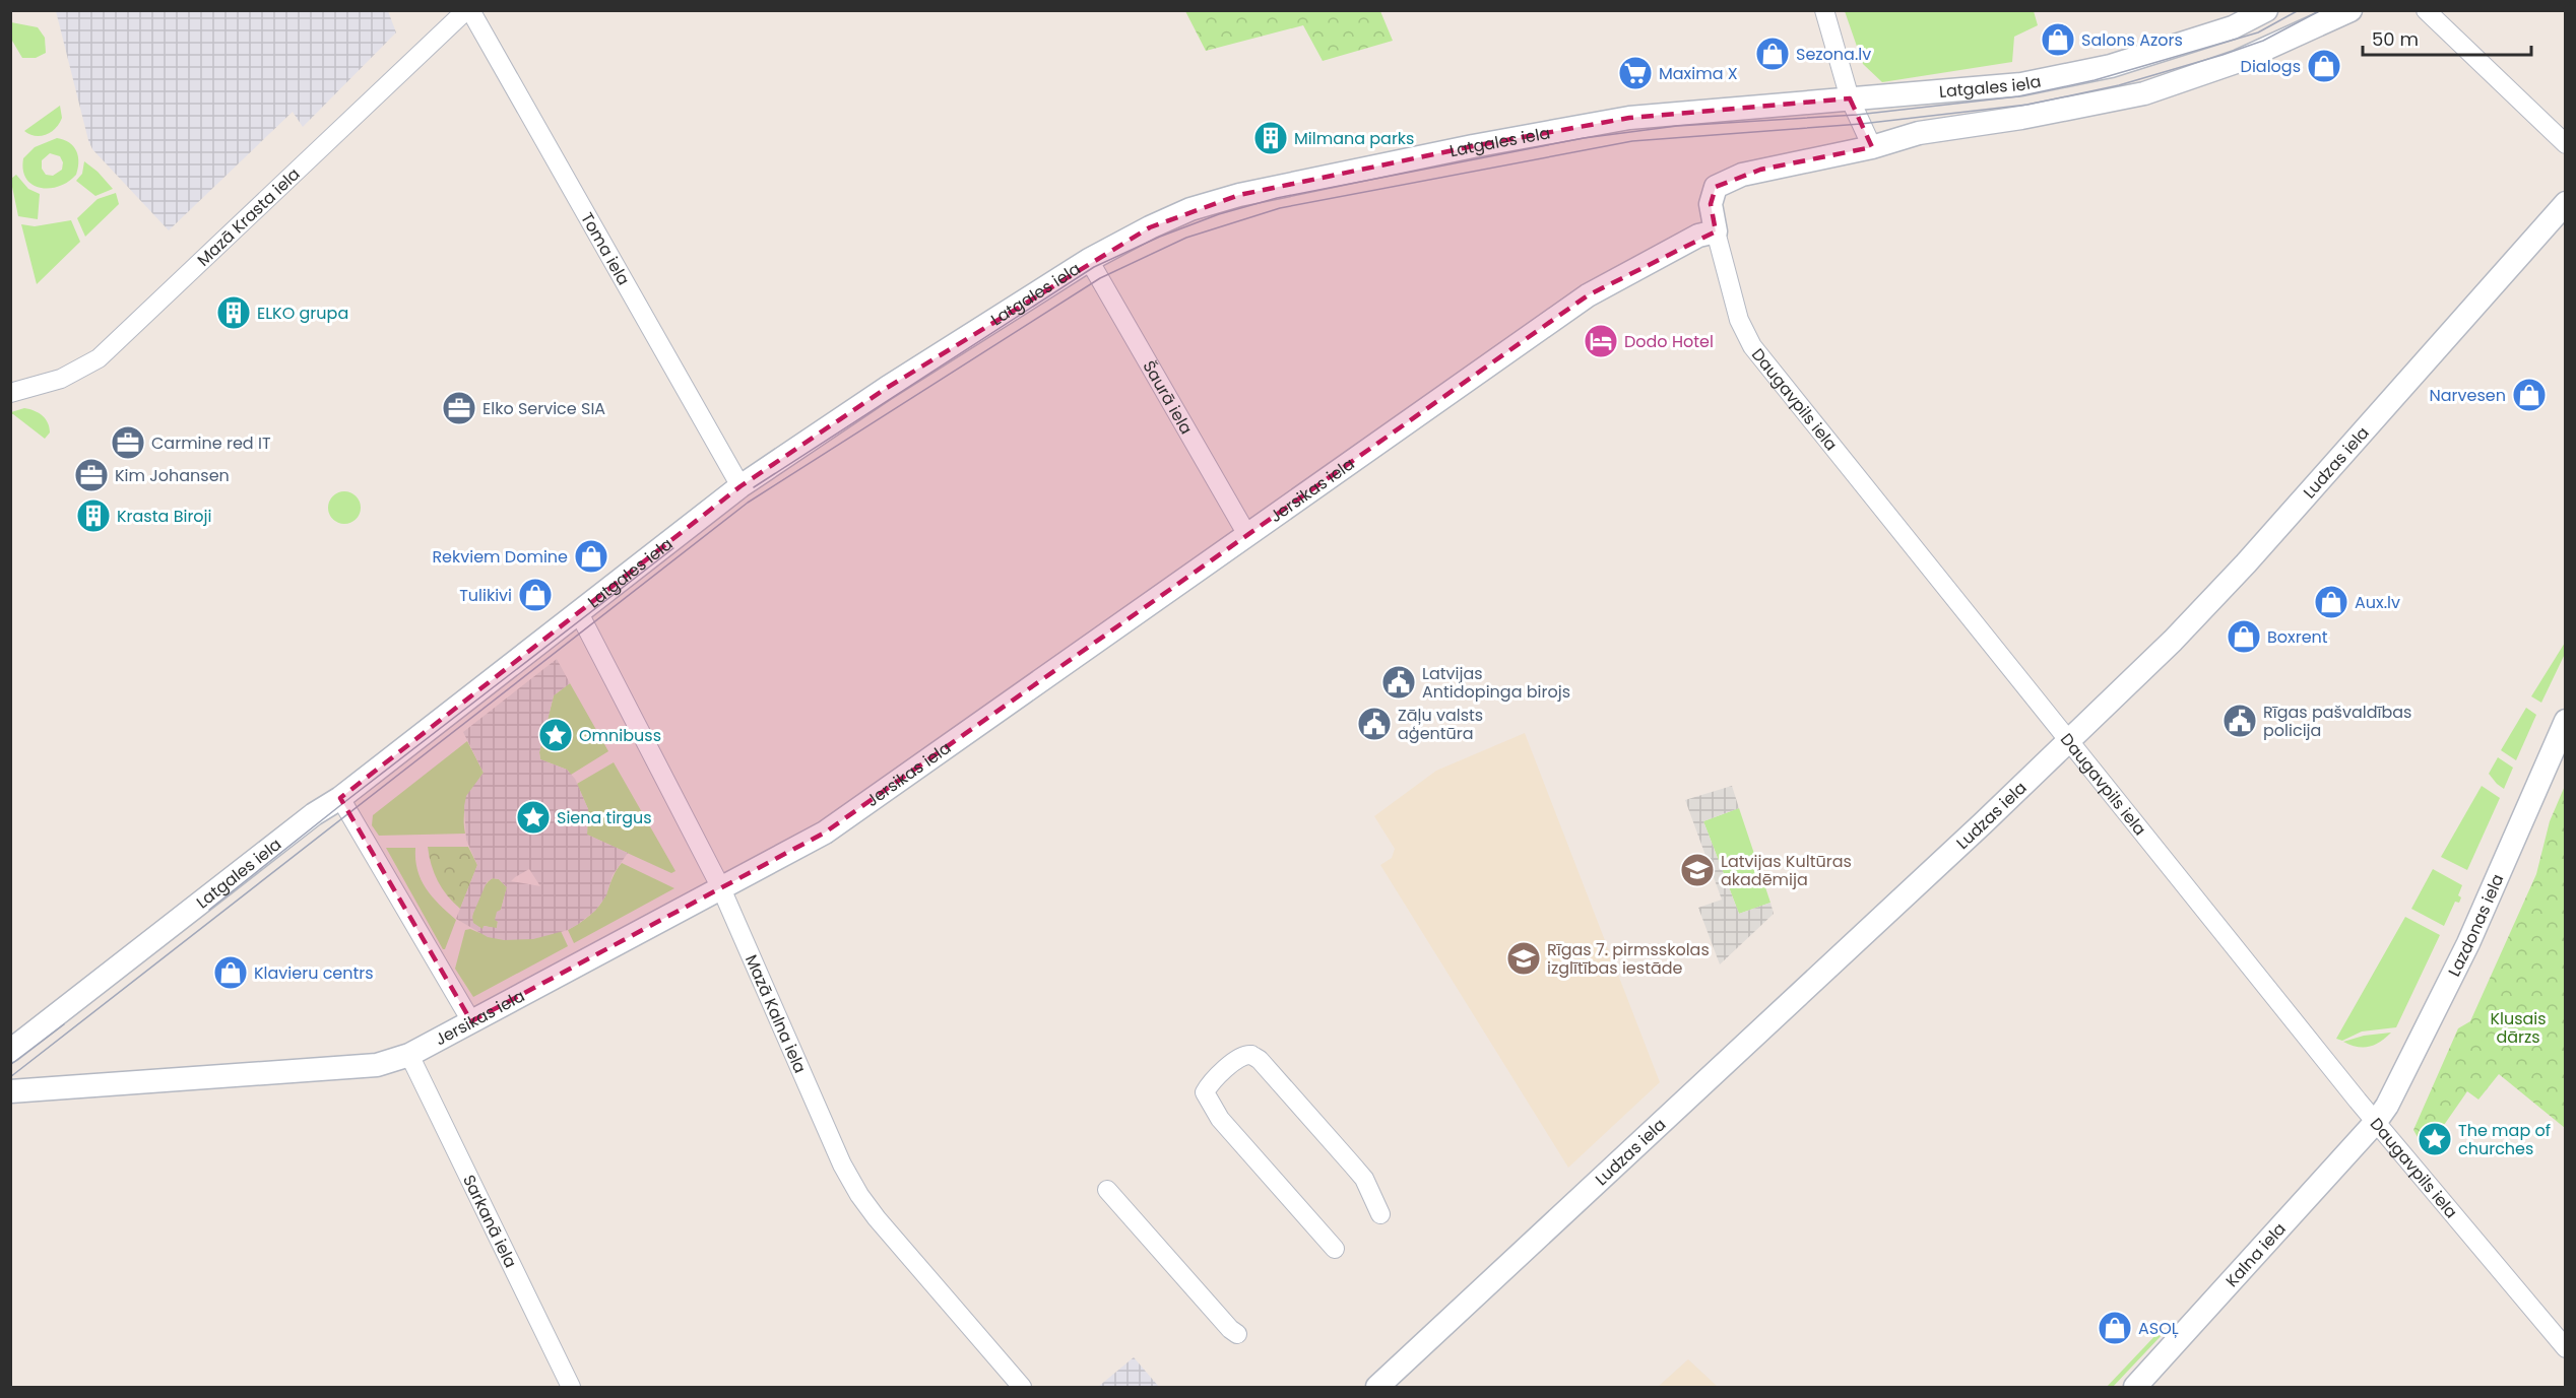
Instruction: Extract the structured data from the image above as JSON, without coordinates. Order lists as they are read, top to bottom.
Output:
{
  "streets": {
    "street": [
      "Latgales iela",
      "Mazā Krasta iela",
      "Toma iela",
      "Šaurā iela",
      "Daugavpils iela",
      "Ludzas iela",
      "Jersikas iela",
      "Lazdonas iela",
      "Mazā Kalna iela",
      "Sarkanā iela",
      "Kalna iela"
    ]
  },
  "crossings": [
    ["Latgales iela", "Toma iela"],
    ["Latgales iela", "Šaurā iela"],
    ["Latgales iela", "Daugavpils iela"],
    ["Latgales iela", "Mazā Kalna iela"],
    ["Mazā Krasta iela", "Toma iela"],
    ["Šaurā iela", "Jersikas iela"],
    ["Daugavpils iela", "Ludzas iela"],
    ["Daugavpils iela", "Jersikas iela"],
    ["Daugavpils iela", "Lazdonas iela"],
    ["Daugavpils iela", "Kalna iela"],
    ["Jersikas iela", "Mazā Kalna iela"],
    ["Jersikas iela", "Sarkanā iela"],
    ["Lazdonas iela", "Kalna iela"]
  ],
  "parks": ["Klusais dārzs"],
  "places": {
    "shop": [
      "Salons Azors",
      "Sezona.lv",
      "Dialogs",
      "Narvesen",
      "Rekviem Domine",
      "Tulikivi",
      "Aux.lv",
      "Boxrent",
      "Klavieru centrs",
      "ASOĻ"
    ],
    "supermarket": ["Maxima X"],
    "building": ["Milmana parks", "ELKO grupa", "Krasta Biroji"],
    "hotel": ["Dodo Hotel"],
    "office": ["Elko Service SIA", "Carmine red IT", "Kim Johansen"],
    "public building": ["Latvijas Antidopinga birojs", "Rīgas pašvaldības policija", "Zāļu valsts aģentūra"],
    "place": ["Omnibuss", "Siena tirgus", "The map of churches"],
    "school or university": ["Latvijas Kultūras akadēmija", "Rīgas 7. pirmsskolas izglītības iestāde"]
  },
  "scale_bar": "50 m"
}
